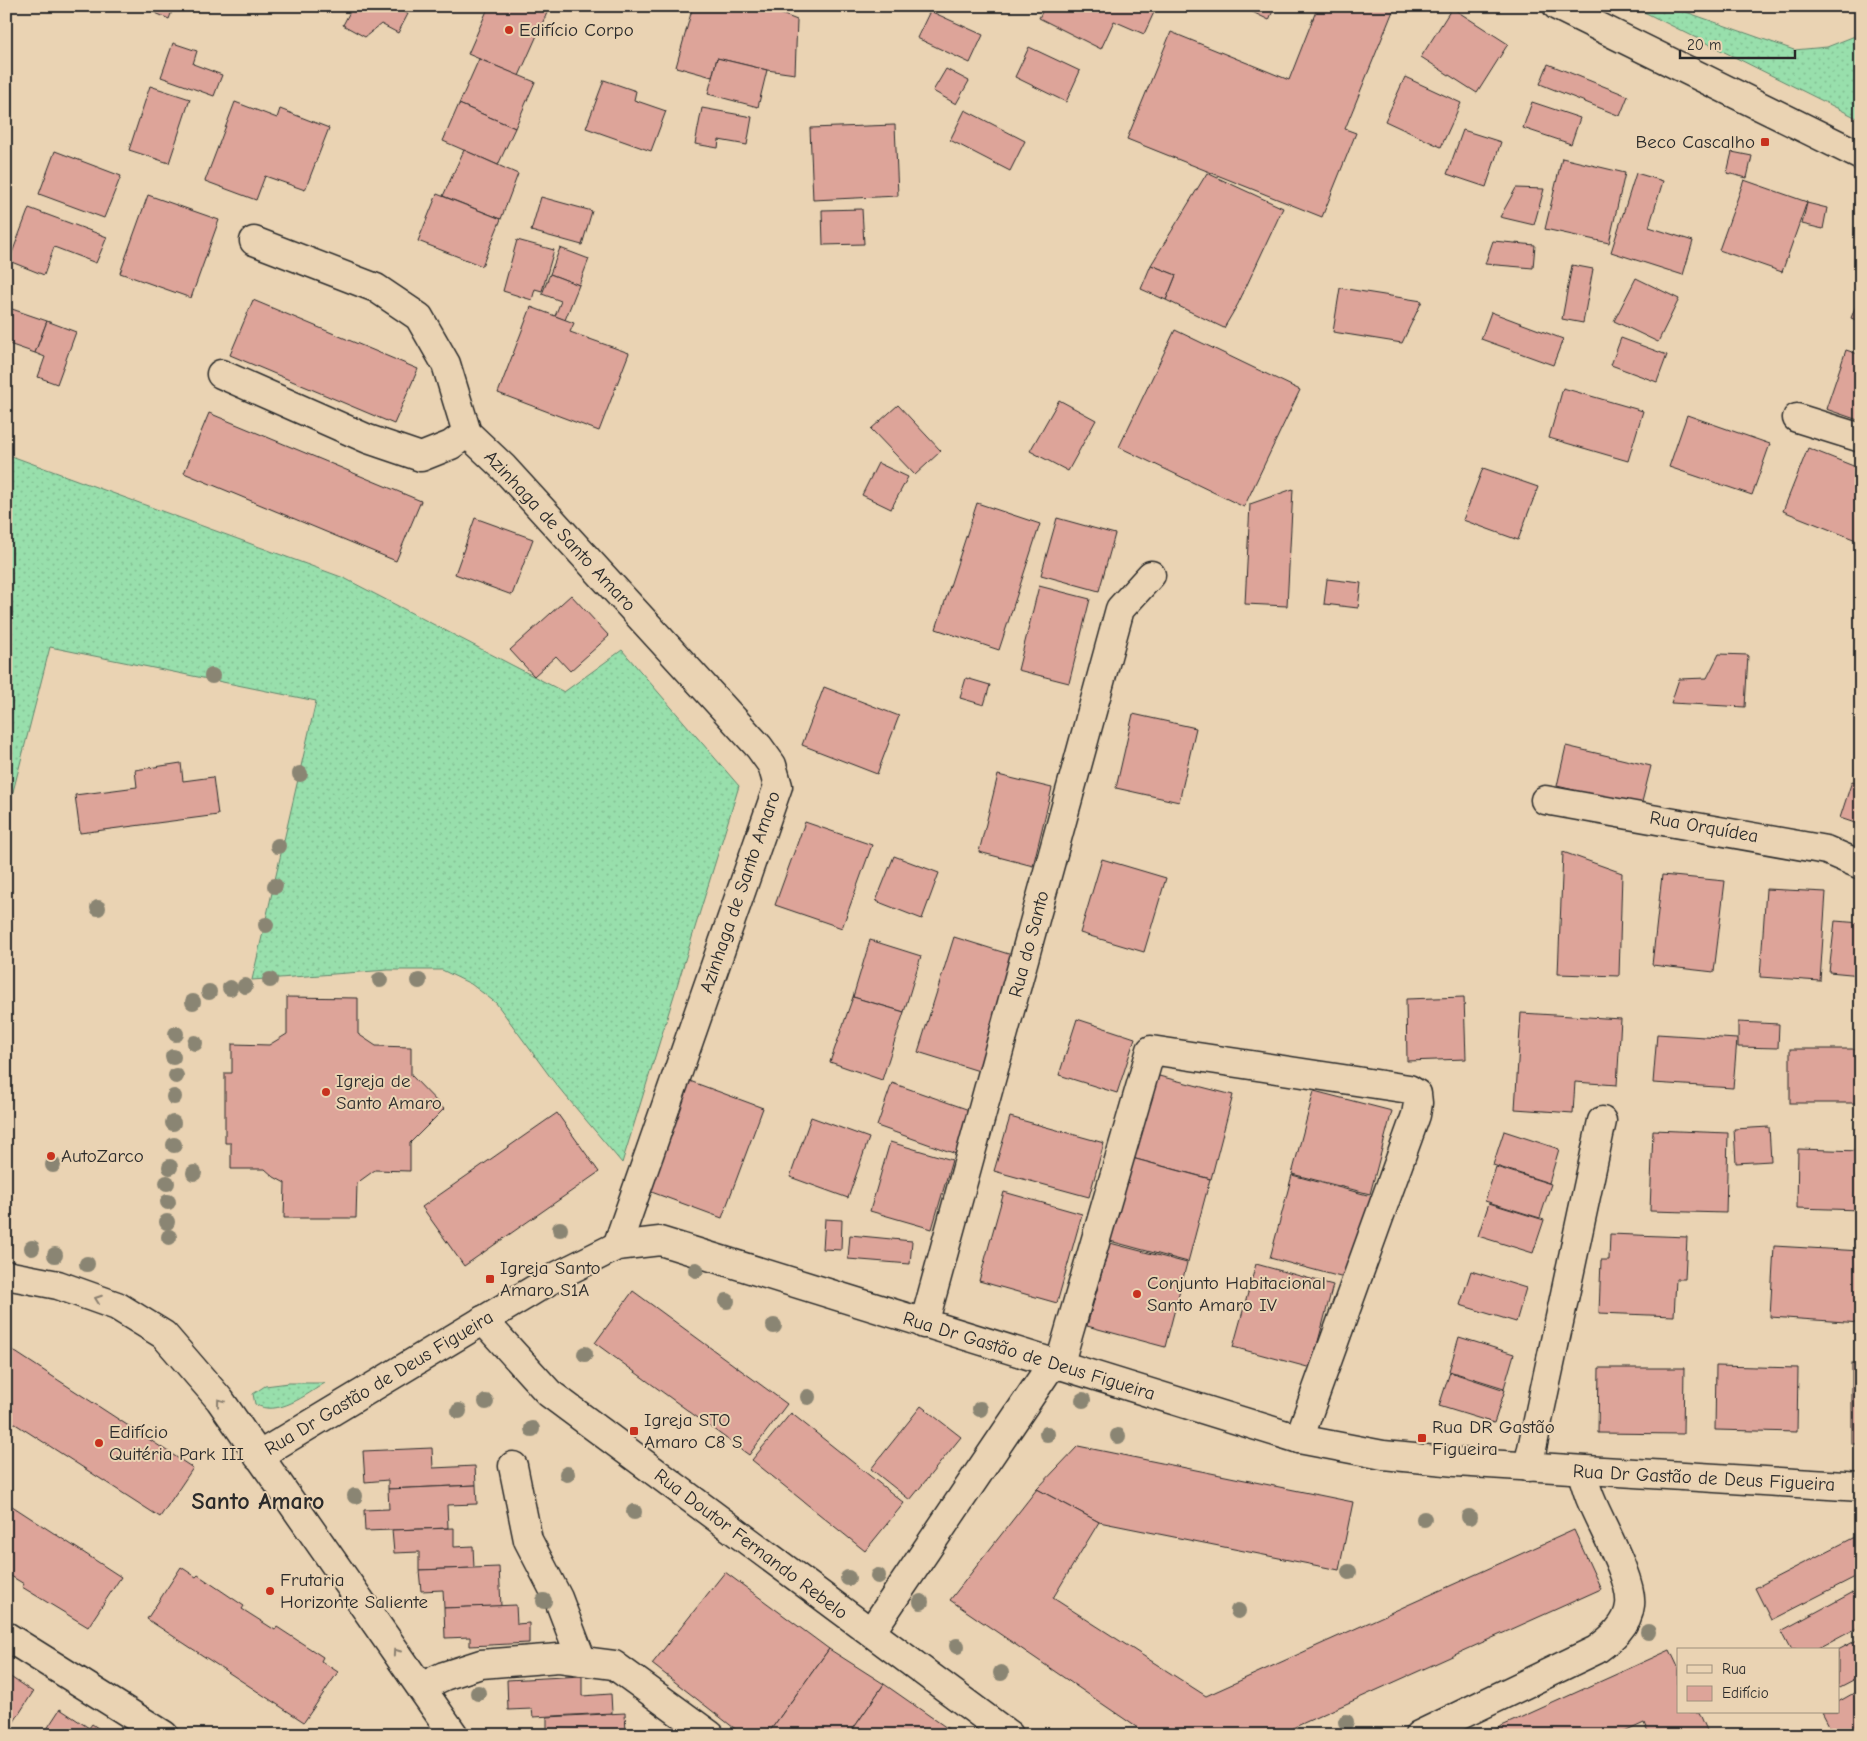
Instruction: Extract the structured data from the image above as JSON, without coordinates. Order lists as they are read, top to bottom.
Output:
{
  "streets": {
    "street": [
      "Azinhaga de Santo Amaro",
      "Rua Orquídea",
      "Rua do Santo",
      "Rua Dr Gastão de Deus Figueira",
      "Rua Doutor Fernando Rebelo"
    ]
  },
  "crossings": [
    ["Azinhaga de Santo Amaro", "Rua Dr Gastão de Deus Figueira"],
    ["Rua do Santo", "Rua Dr Gastão de Deus Figueira"],
    ["Rua Dr Gastão de Deus Figueira", "Rua Doutor Fernando Rebelo"]
  ],
  "districts": ["Santo Amaro"],
  "places": {
    "other": [
      "Edifício Corpo",
      "Igreja de Santo Amaro",
      "AutoZarco",
      "Conjunto Habitacional Santo Amaro IV",
      "Edifício Quitéria Park III",
      "Frutaria Horizonte Saliente"
    ],
    "transit": [
      "Beco Cascalho",
      "Igreja Santo Amaro S1A",
      "Igreja STO Amaro C8 S",
      "Rua DR Gastão Figueira"
    ]
  },
  "legend": ["Rua", "Edifício"],
  "scale_bar": "20 m"
}
